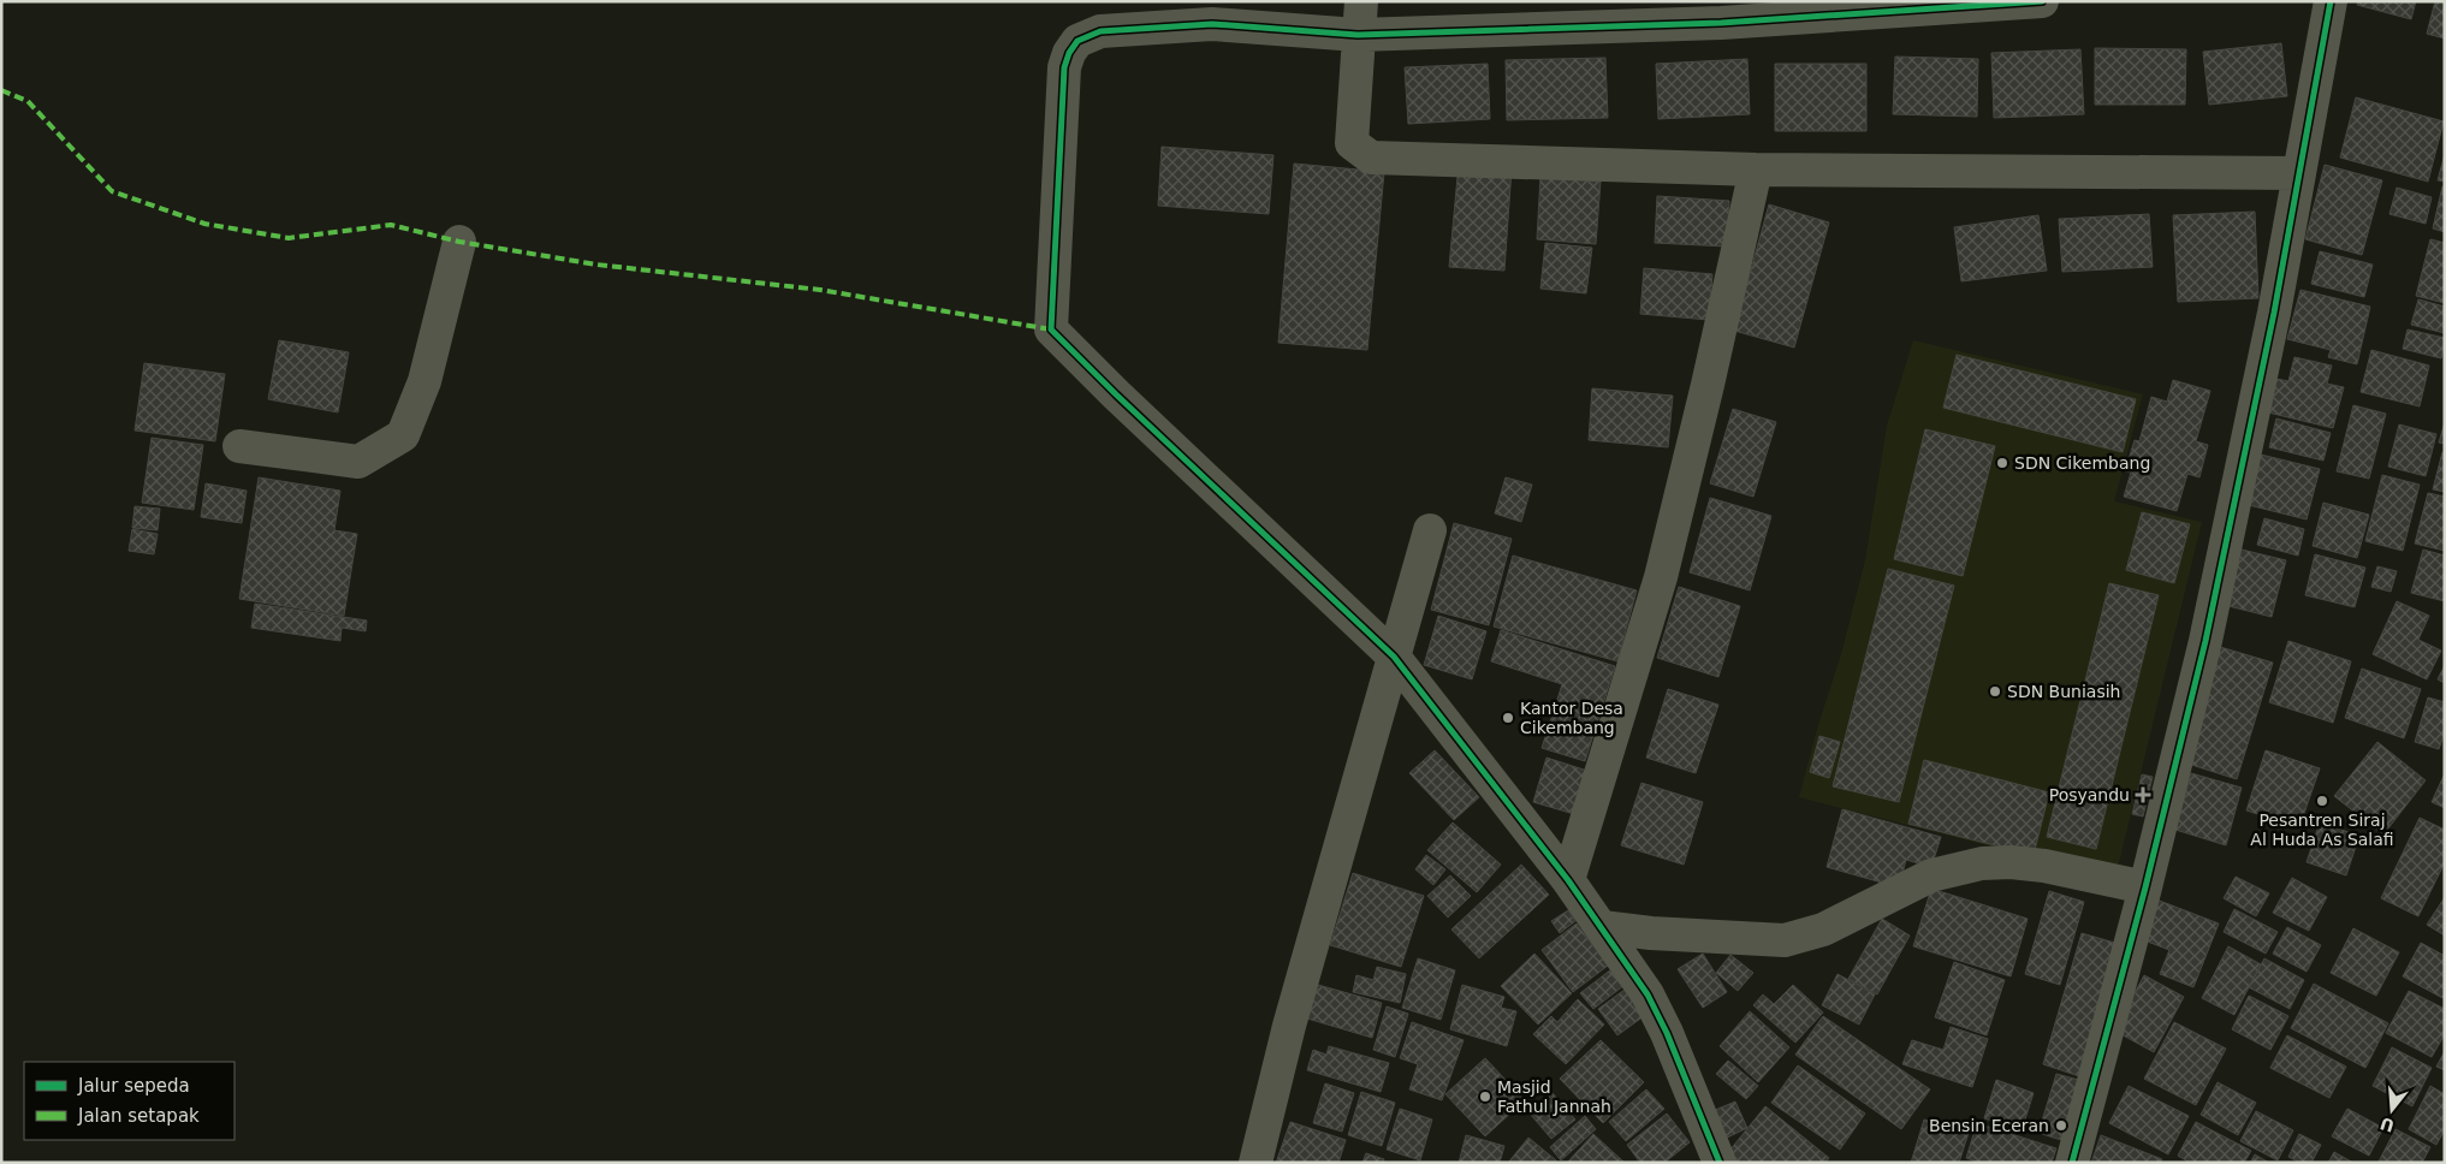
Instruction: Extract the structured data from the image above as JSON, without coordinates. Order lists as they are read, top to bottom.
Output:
{
  "places": {
    "other": [
      "SDN Cikembang",
      "SDN Buniasih",
      "Kantor Desa Cikembang",
      "Pesantren Siraj Al Huda As Salafi",
      "Masjid Fathul Jannah",
      "Bensin Eceran"
    ],
    "health": ["Posyandu"]
  },
  "legend": ["Jalur sepeda", "Jalan setapak"],
  "north": "bottom"
}
